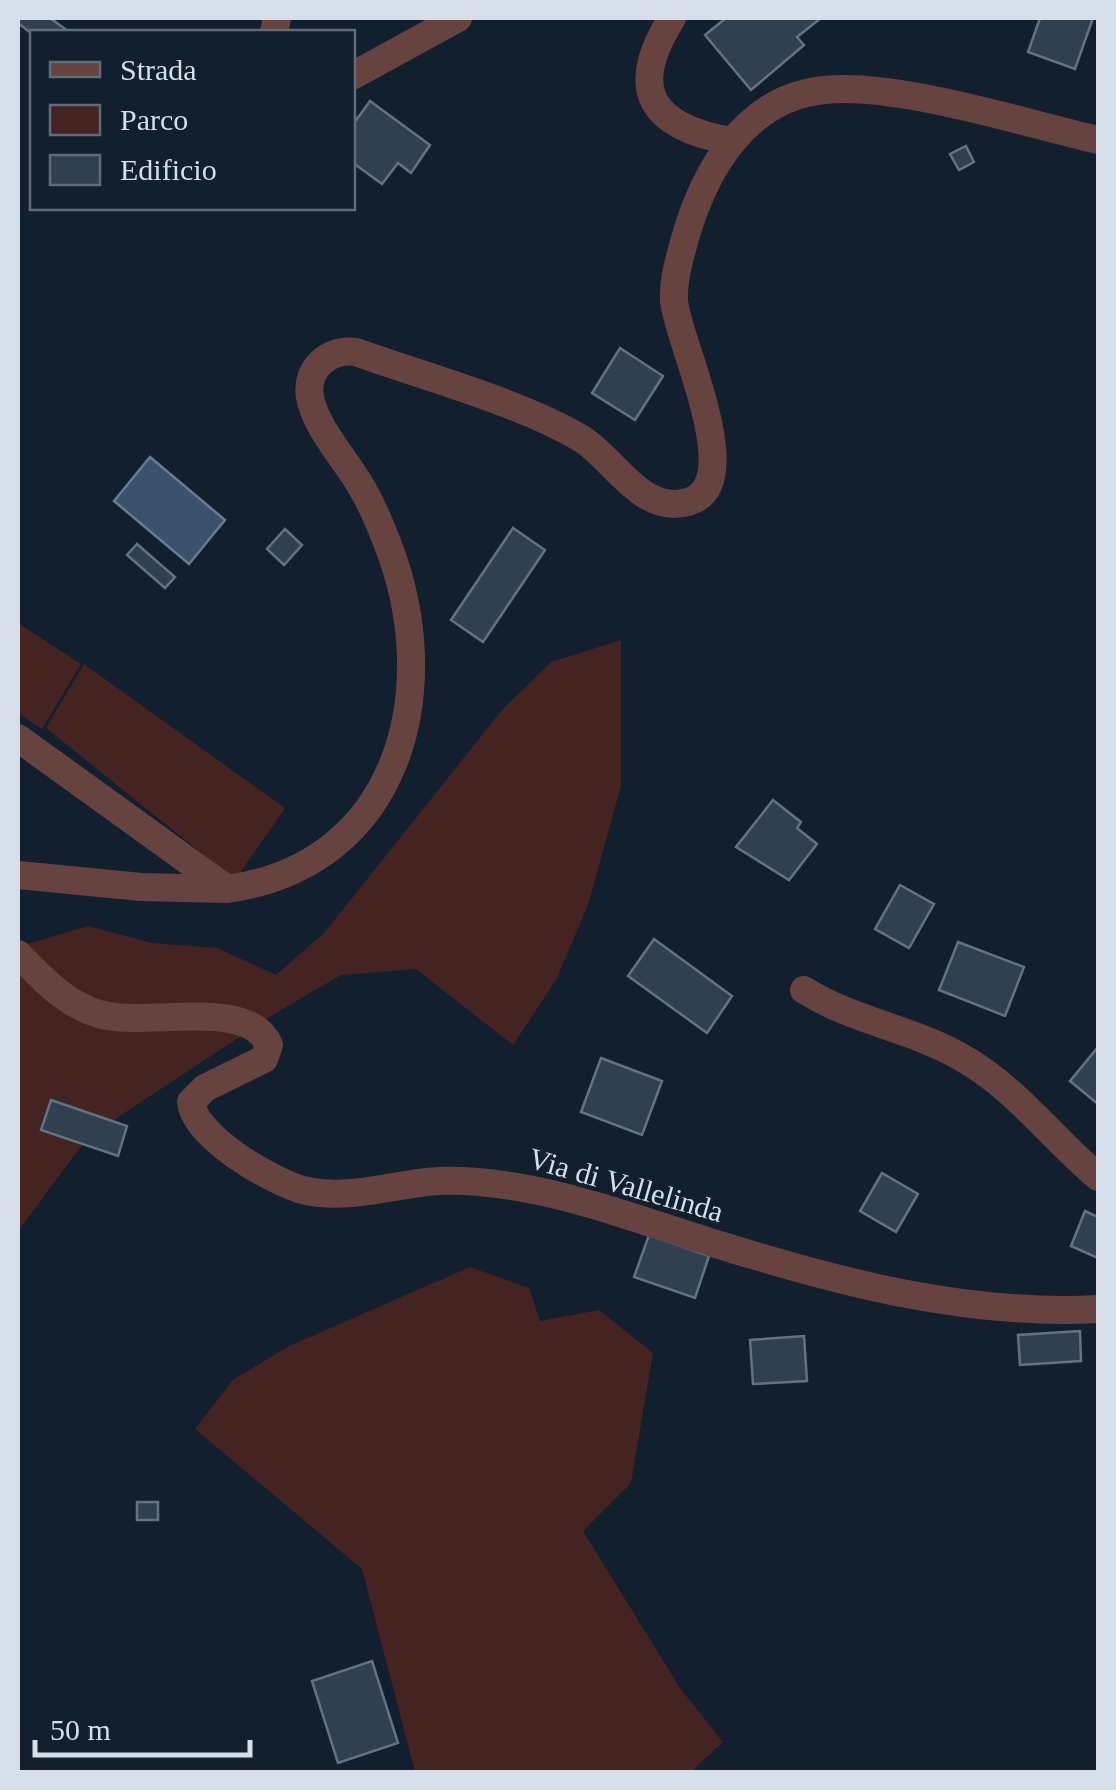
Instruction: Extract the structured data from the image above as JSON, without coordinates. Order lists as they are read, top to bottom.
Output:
{
  "streets": {
    "street": ["Via di Vallelinda"]
  },
  "legend": ["Strada", "Parco", "Edificio"],
  "scale_bar": "50 m"
}
